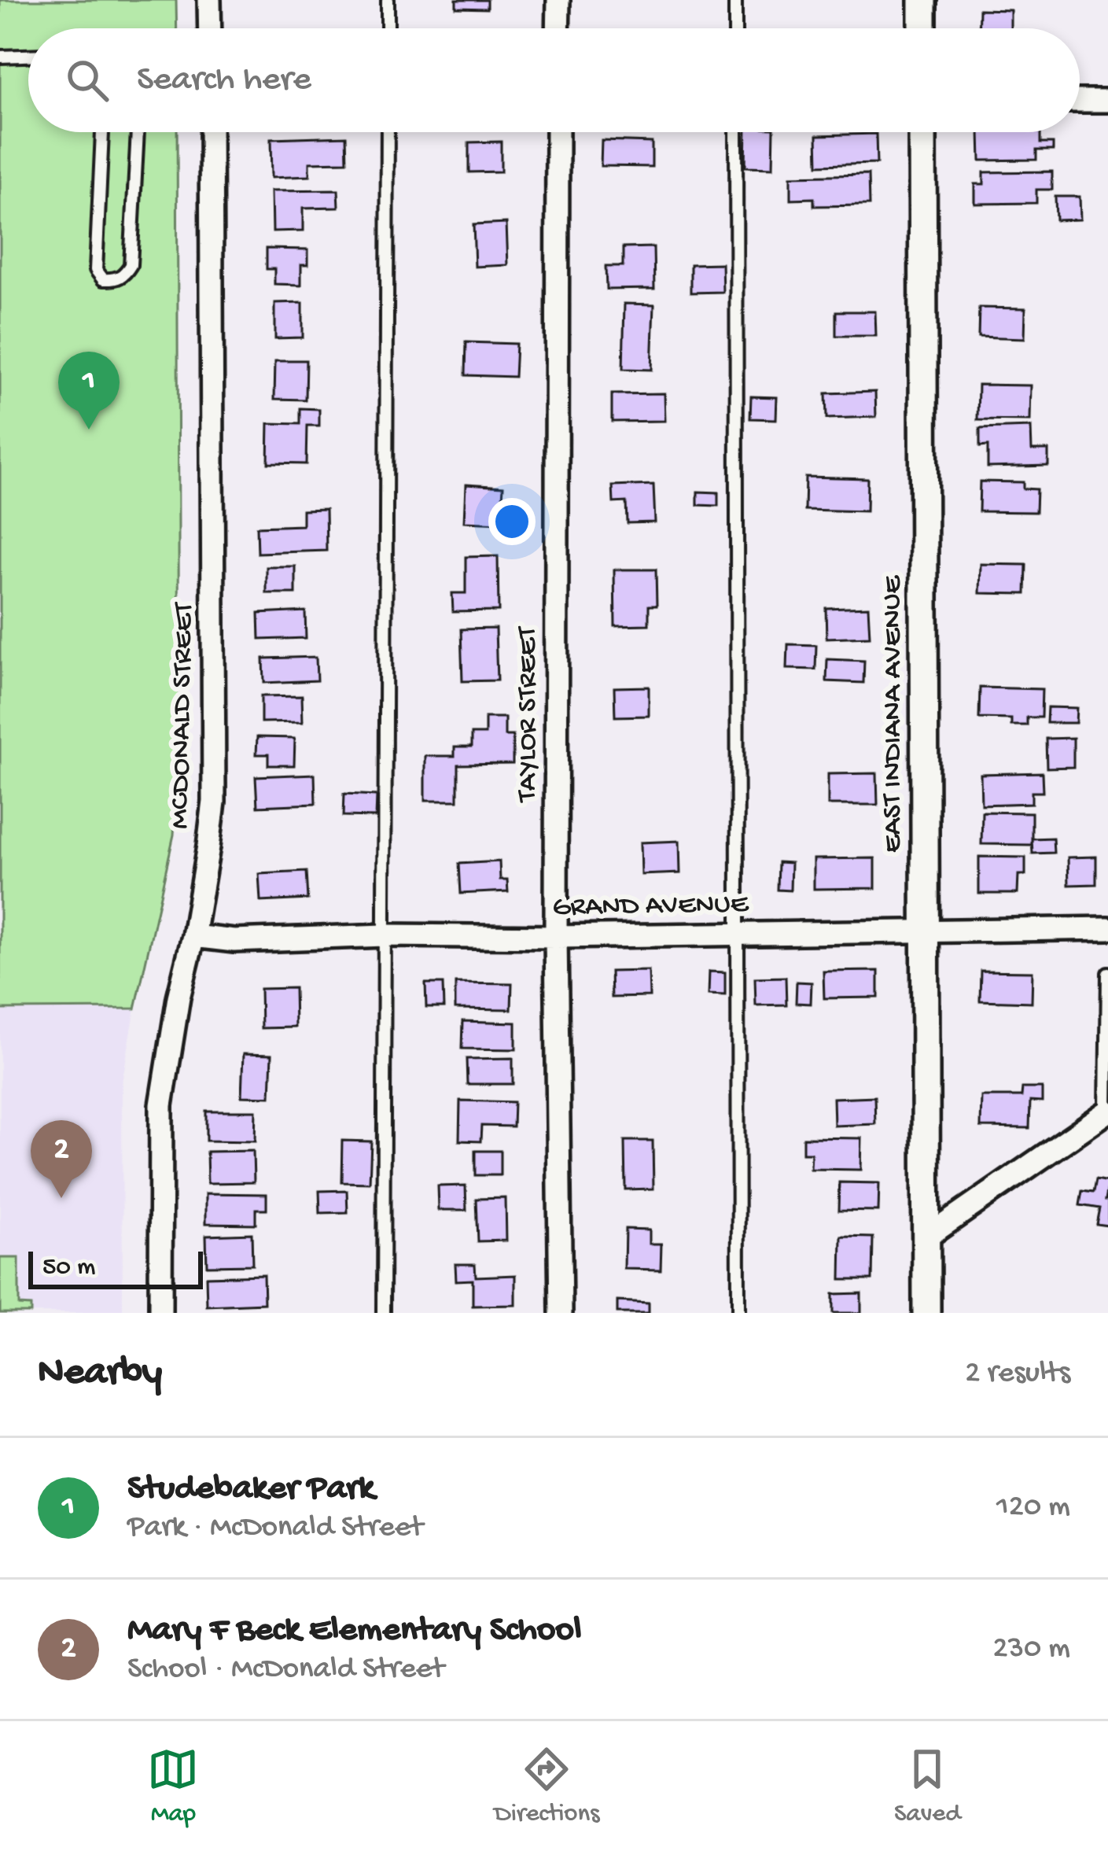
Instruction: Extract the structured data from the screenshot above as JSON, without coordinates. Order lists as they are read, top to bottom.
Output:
{
  "streets": {
    "street": [
      "TAYLOR STREET",
      "EAST INDIANA AVENUE",
      "MCDONALD STREET",
      "GRAND AVENUE"
    ]
  },
  "crossings": [
    ["TAYLOR STREET", "GRAND AVENUE"],
    ["EAST INDIANA AVENUE", "GRAND AVENUE"],
    ["MCDONALD STREET", "GRAND AVENUE"]
  ],
  "scale_bar": "50 m",
  "page": {
    "search": "Search here",
    "pins": ["1", "2"],
    "scale": "50 m",
    "heading": ["Nearby", "2 results"],
    "list": [
      {
        "mark": "1",
        "name": "Studebaker Park",
        "note": "Park · McDonald Street",
        "value": "120 m"
      },
      {
        "mark": "2",
        "name": "Mary F Beck Elementary School",
        "note": "School · McDonald Street",
        "value": "230 m"
      }
    ],
    "nav": ["Map", "Directions", "Saved"]
  }
}
